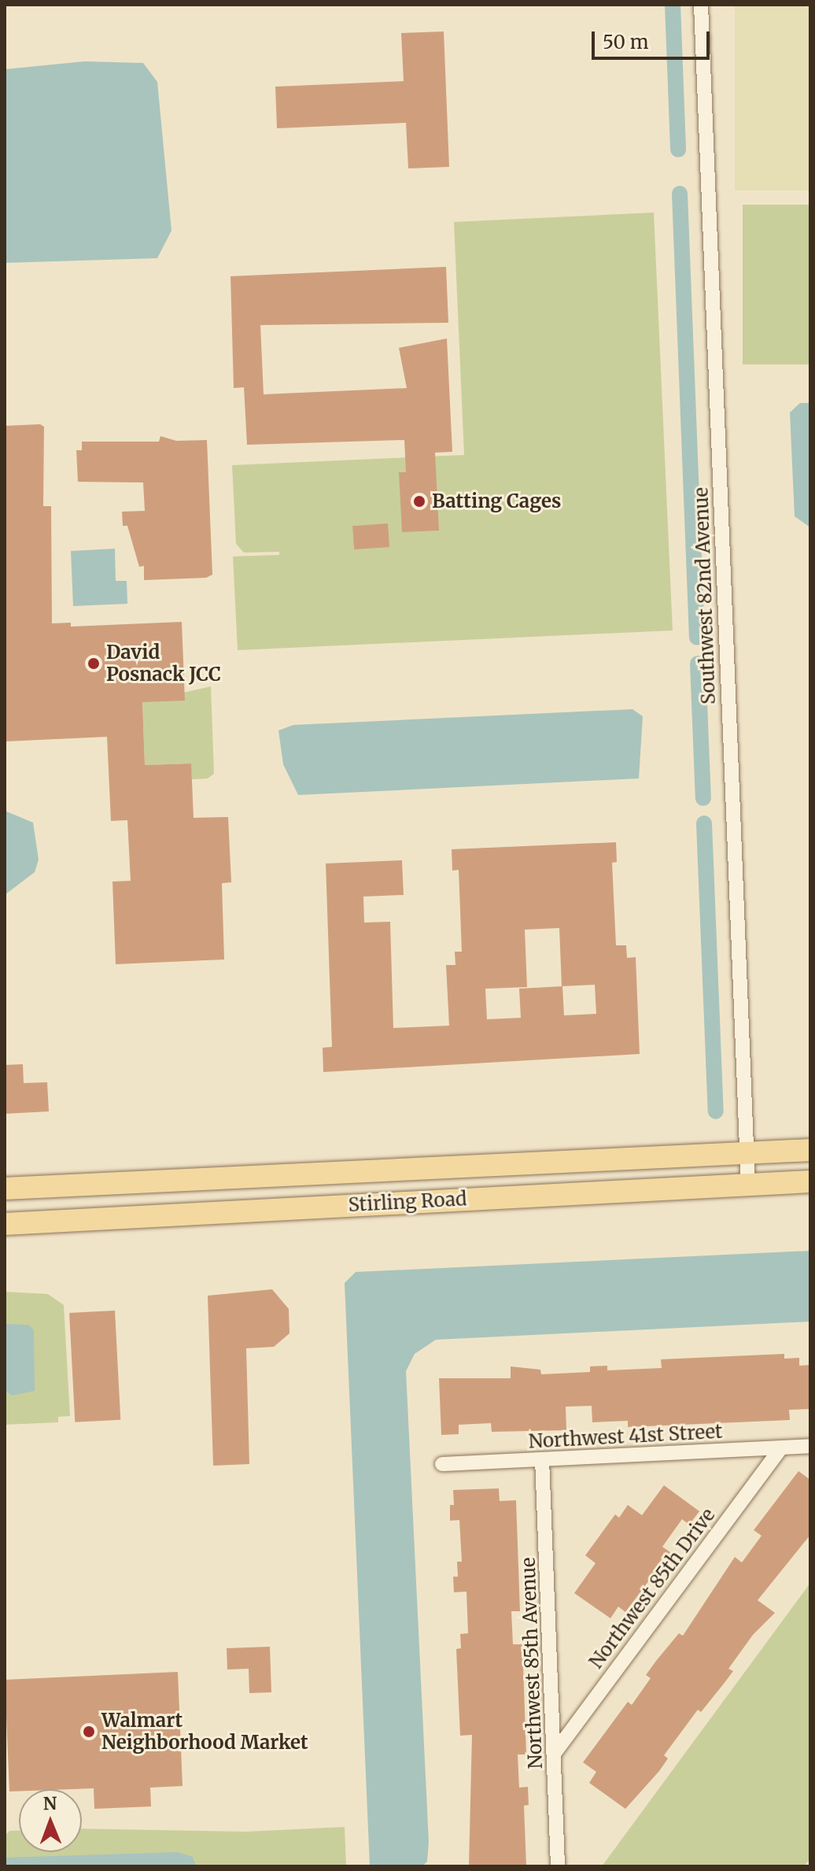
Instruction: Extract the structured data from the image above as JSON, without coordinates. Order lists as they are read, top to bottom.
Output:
{
  "streets": {
    "main road": ["Stirling Road"],
    "street": [
      "Southwest 82nd Avenue",
      "Northwest 41st Street",
      "Northwest 85th Drive",
      "Northwest 85th Avenue"
    ]
  },
  "crossings": [
    ["Southwest 82nd Avenue", "Stirling Road"],
    ["Northwest 41st Street", "Northwest 85th Drive"],
    ["Northwest 41st Street", "Northwest 85th Avenue"],
    ["Northwest 85th Drive", "Northwest 85th Avenue"]
  ],
  "places": ["Batting Cages", "David Posnack JCC", "Walmart Neighborhood Market"],
  "scale_bar": "50 m",
  "north": "top"
}
